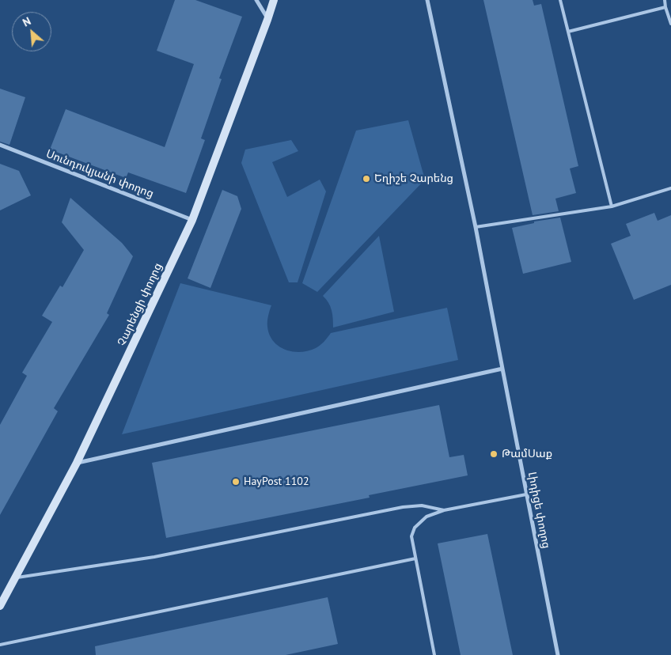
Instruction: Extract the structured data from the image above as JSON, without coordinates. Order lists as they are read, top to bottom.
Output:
{
  "streets": {
    "main road": ["Չարենցի փողոց"],
    "street": ["Սունդուկյանի փողոց", "Լիդիցե փողոց"]
  },
  "crossings": [
    ["Սունդուկյանի փողոց", "Չարենցի փողոց"]
  ],
  "places": ["Եղիշե Չարենց", "ԹամՍաք", "HayPost 1102"],
  "north": "top left"
}
